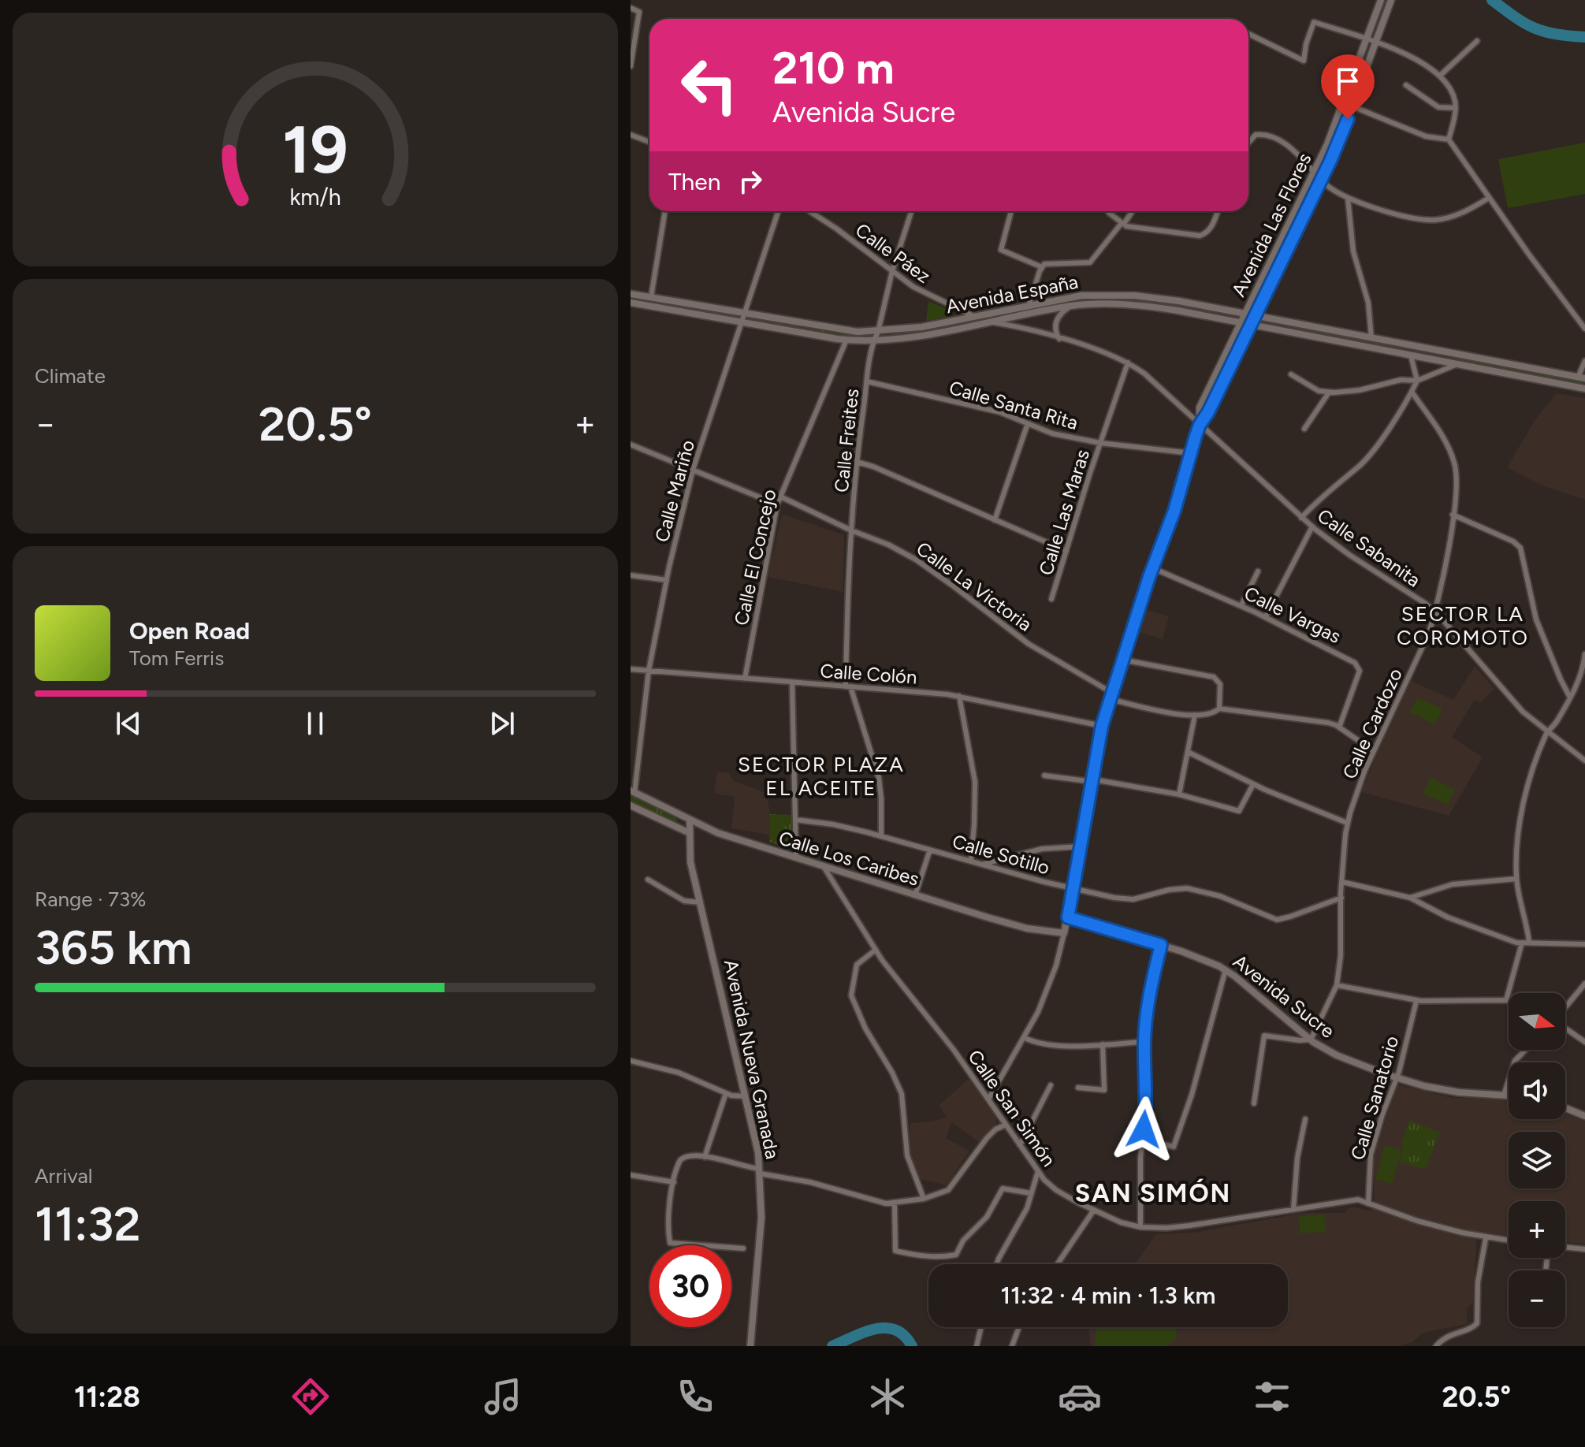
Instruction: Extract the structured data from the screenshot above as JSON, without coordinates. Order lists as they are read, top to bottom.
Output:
{
  "streets": {
    "street": [
      "Avenida Las Flores",
      "Calle Páez",
      "Avenida España",
      "Calle Santa Rita",
      "Calle Freites",
      "Calle Mariño",
      "Calle Las Maras",
      "Calle Sabanita",
      "Calle El Concejo",
      "Calle La Victoria",
      "Calle Vargas",
      "Calle Colón",
      "Calle Cardozo",
      "Calle Sotillo",
      "Calle Los Caribes",
      "Avenida Sucre",
      "Avenida Nueva Granada",
      "Calle Sanatorio",
      "Calle San Simón"
    ]
  },
  "crossings": [
    ["Avenida Las Flores", "Avenida España"],
    ["Avenida Las Flores", "Calle Santa Rita"],
    ["Avenida Las Flores", "Calle Sabanita"],
    ["Avenida Las Flores", "Calle La Victoria"],
    ["Avenida Las Flores", "Calle Vargas"],
    ["Avenida Las Flores", "Calle Colón"],
    ["Avenida Las Flores", "Calle Sotillo"],
    ["Avenida Las Flores", "Calle Los Caribes"],
    ["Avenida Las Flores", "Avenida Sucre"],
    ["Avenida Las Flores", "Calle San Simón"],
    ["Calle Páez", "Avenida España"],
    ["Calle Páez", "Calle Freites"],
    ["Avenida España", "Calle Freites"],
    ["Avenida España", "Calle Mariño"],
    ["Avenida España", "Calle Sabanita"],
    ["Avenida España", "Calle El Concejo"],
    ["Calle Santa Rita", "Calle Freites"],
    ["Calle Santa Rita", "Calle Las Maras"],
    ["Calle Freites", "Calle La Victoria"],
    ["Calle Freites", "Calle Colón"],
    ["Calle Freites", "Calle Sotillo"],
    ["Calle Mariño", "Calle Colón"],
    ["Calle Mariño", "Calle Los Caribes"],
    ["Calle Las Maras", "Calle Sabanita"],
    ["Calle Sabanita", "Calle Cardozo"],
    ["Calle El Concejo", "Calle La Victoria"],
    ["Calle El Concejo", "Calle Colón"],
    ["Calle Cardozo", "Calle Sotillo"],
    ["Calle Cardozo", "Avenida Sucre"],
    ["Calle Los Caribes", "Avenida Nueva Granada"],
    ["Calle Los Caribes", "Calle San Simón"],
    ["Avenida Sucre", "Calle Sanatorio"],
    ["Calle Sanatorio", "Calle San Simón"]
  ],
  "districts": ["SECTOR LA COROMOTO", "SECTOR PLAZA EL ACEITE", "SAN SIMÓN"],
  "north": "right",
  "page": {
    "turn": ["210 m", "Avenida Sucre"],
    "then": "Then",
    "tile": [
      "Climate",
      ["Range · 73%", "365 km"],
      ["Arrival", "11:32"]
    ],
    "heat": ["−", "20.5°", "+"],
    "song": ["Open Road", "Tom Ferris"],
    "map_buttons": ["+", "−"],
    "limit": "30",
    "trip": "11:32 · 4 min · 1.3 km",
    "tabs": ["11:28", "20.5°"],
    "gauge": ["19", "km/h"]
  }
}
